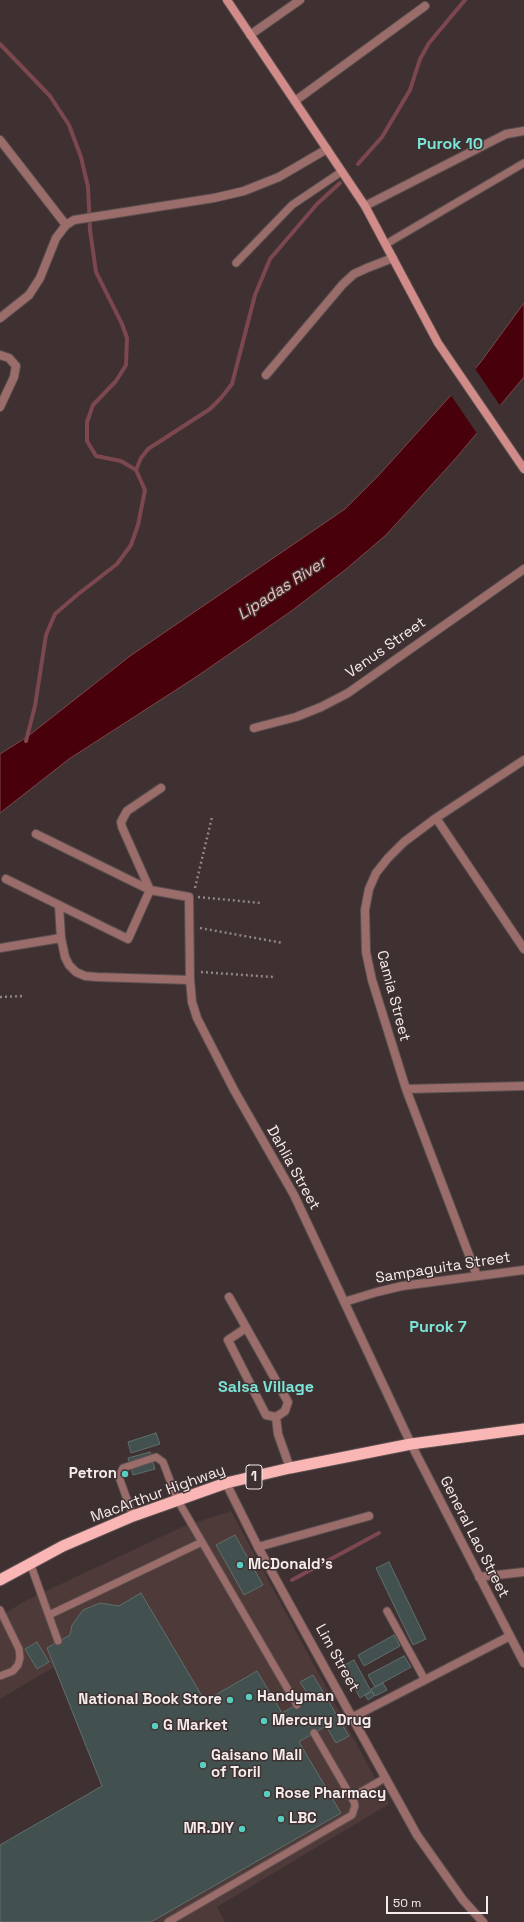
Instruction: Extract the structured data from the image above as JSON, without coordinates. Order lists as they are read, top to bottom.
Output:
{
  "streets": {
    "highway": ["1", "MacArthur Highway"],
    "street": [
      "Venus Street",
      "Camia Street",
      "Dahlia Street",
      "Sampaguita Street",
      "General Lao Street",
      "Lim Street"
    ]
  },
  "crossings": [
    ["Camia Street", "Sampaguita Street"],
    ["Dahlia Street", "Sampaguita Street"],
    ["Dahlia Street", "MacArthur Highway"],
    ["Dahlia Street", "General Lao Street"],
    ["MacArthur Highway", "General Lao Street"],
    ["MacArthur Highway", "Lim Street"]
  ],
  "districts": ["Purok 10", "Purok 7", "Salsa Village"],
  "water": ["Lipadas River"],
  "places": [
    "Petron",
    "McDonald's",
    "Handyman",
    "National Book Store",
    "Mercury Drug",
    "G Market",
    "Gaisano Mall of Toril",
    "Rose Pharmacy",
    "LBC",
    "MR.DIY"
  ],
  "scale_bar": "50 m"
}
